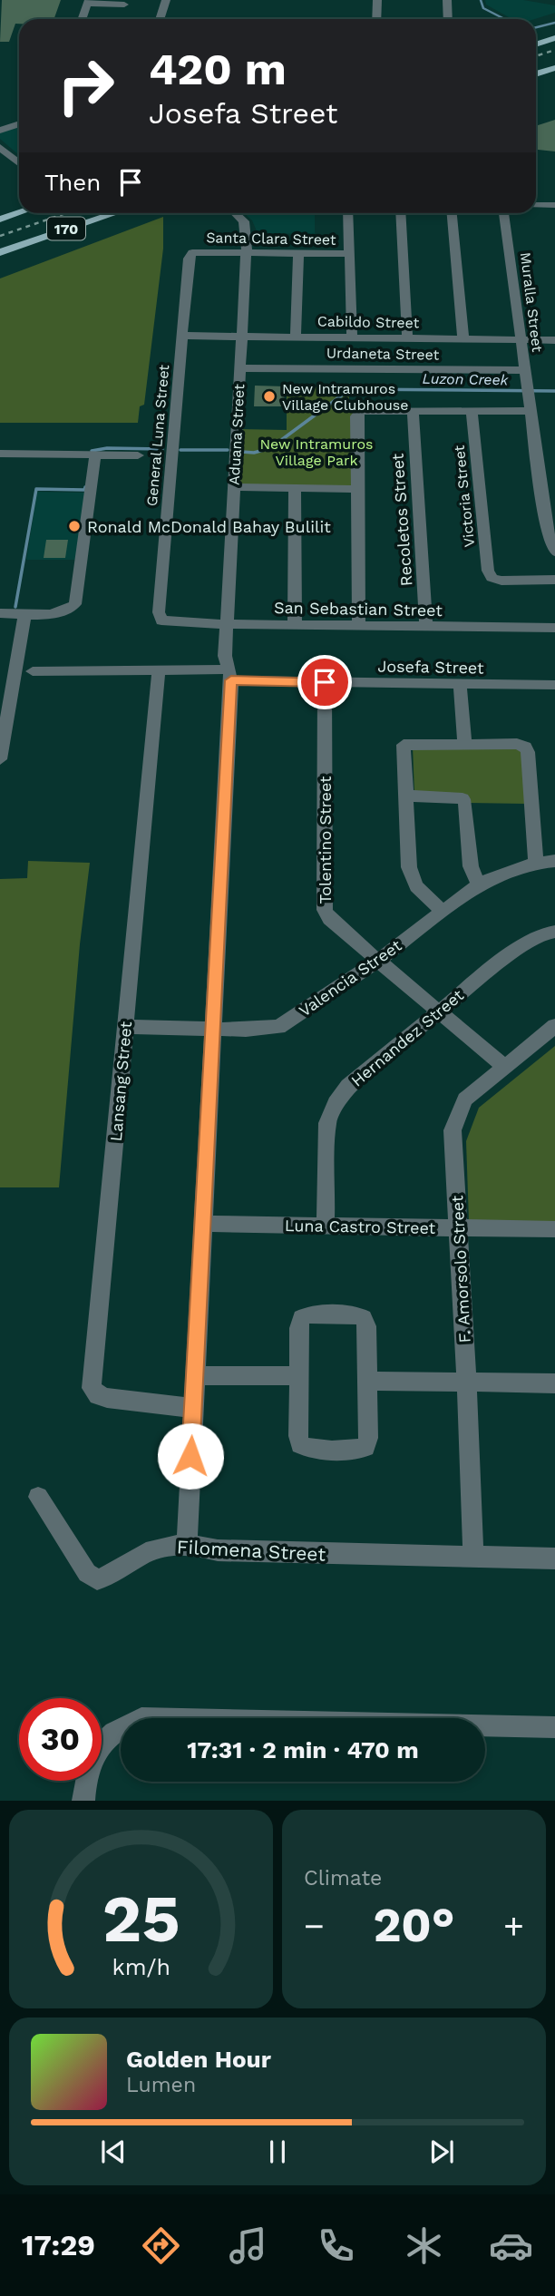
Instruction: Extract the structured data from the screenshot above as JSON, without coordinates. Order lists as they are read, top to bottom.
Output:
{
  "streets": {
    "main road": ["170"],
    "street": [
      "Santa Clara Street",
      "Muralla Street",
      "Cabildo Street",
      "Urdaneta Street",
      "Aduana Street",
      "General Luna Street",
      "Victoria Street",
      "Recoletos Street",
      "San Sebastian Street",
      "Josefa Street",
      "Tolentino Street",
      "Valencia Street",
      "Hernandez Street",
      "Lansang Street",
      "Luna Castro Street",
      "F. Amorsolo Street",
      "Filomena Street"
    ]
  },
  "crossings": [
    ["Santa Clara Street", "Aduana Street"],
    ["Santa Clara Street", "General Luna Street"],
    ["Muralla Street", "Cabildo Street"],
    ["Muralla Street", "Urdaneta Street"],
    ["Cabildo Street", "Aduana Street"],
    ["Cabildo Street", "General Luna Street"],
    ["Urdaneta Street", "Aduana Street"],
    ["Aduana Street", "San Sebastian Street"],
    ["Aduana Street", "Josefa Street"],
    ["Aduana Street", "Valencia Street"],
    ["Aduana Street", "Lansang Street"],
    ["Aduana Street", "Luna Castro Street"],
    ["Aduana Street", "Filomena Street"],
    ["General Luna Street", "San Sebastian Street"],
    ["Recoletos Street", "San Sebastian Street"],
    ["Josefa Street", "Tolentino Street"],
    ["Josefa Street", "Lansang Street"],
    ["Tolentino Street", "Valencia Street"],
    ["Tolentino Street", "Hernandez Street"],
    ["Tolentino Street", "F. Amorsolo Street"],
    ["Valencia Street", "Lansang Street"],
    ["Hernandez Street", "Luna Castro Street"],
    ["Luna Castro Street", "F. Amorsolo Street"],
    ["F. Amorsolo Street", "Filomena Street"]
  ],
  "water": ["Luzon Creek"],
  "parks": ["New Intramuros Village Park"],
  "places": ["New Intramuros Village Clubhouse", "Ronald McDonald Bahay Bulilit"],
  "page": {
    "turn": ["420 m", "Josefa Street"],
    "then": "Then",
    "limit": "30",
    "trip": "17:31 · 2 min · 470 m",
    "tile": "Climate",
    "heat": ["−", "20°", "+"],
    "song": ["Golden Hour", "Lumen"],
    "tabs": "17:29",
    "gauge": ["25", "km/h"]
  }
}
